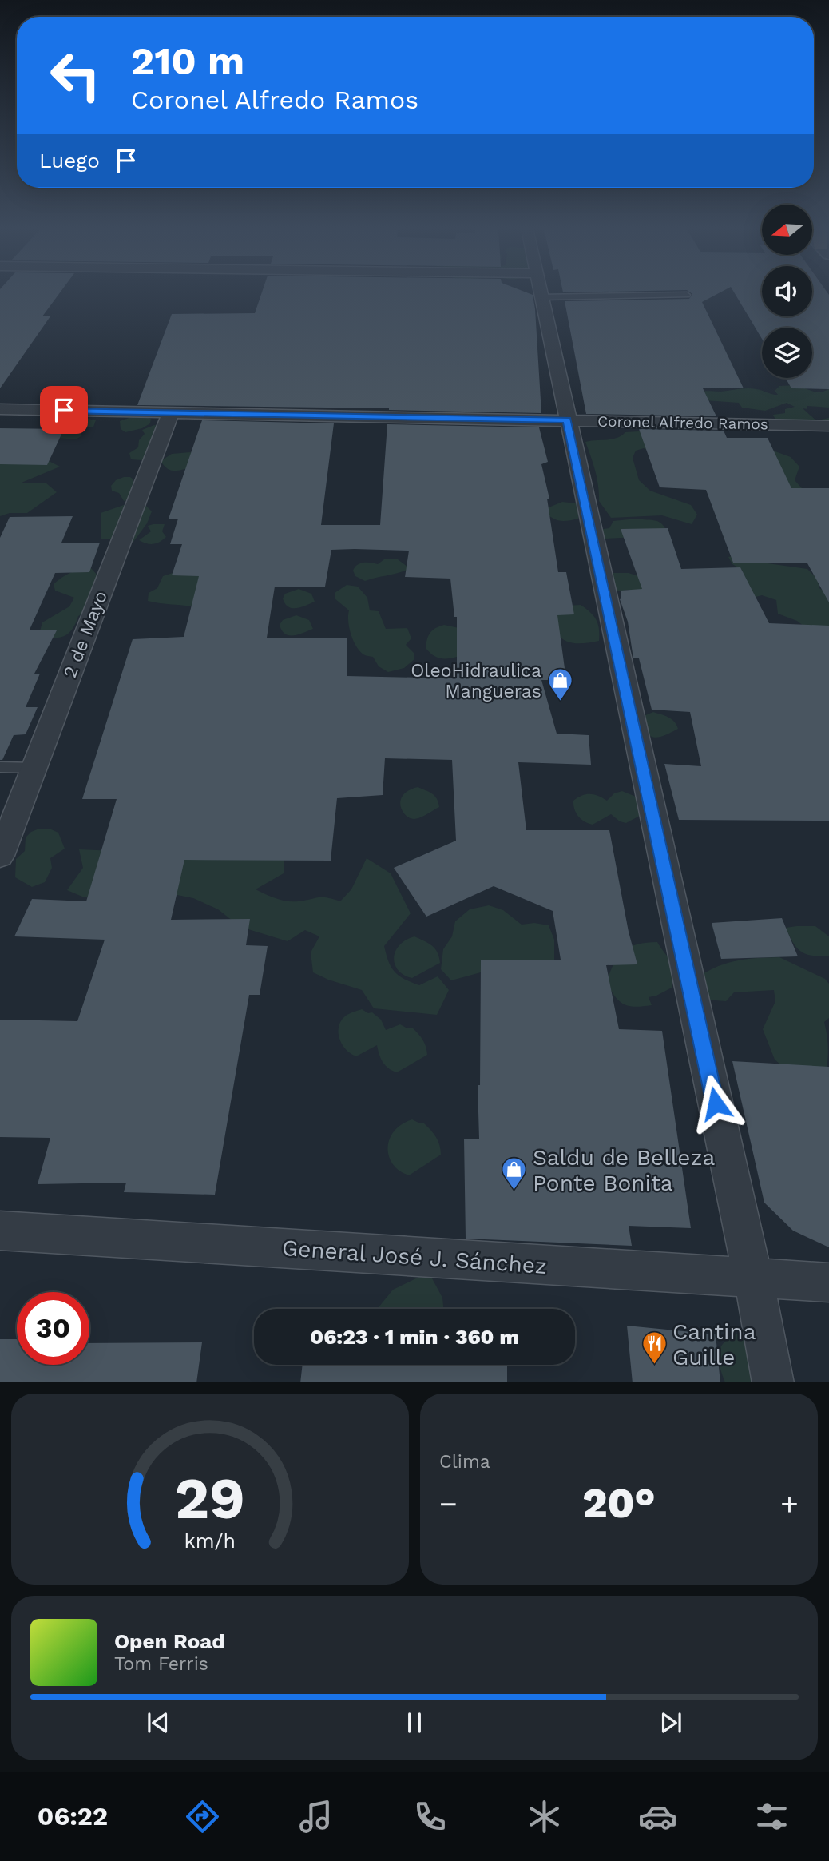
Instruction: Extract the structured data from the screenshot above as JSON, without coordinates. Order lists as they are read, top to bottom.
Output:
{
  "streets": {
    "street": ["Coronel Alfredo Ramos", "2 de Mayo", "General José J. Sánchez"]
  },
  "crossings": [
    ["Coronel Alfredo Ramos", "2 de Mayo"]
  ],
  "places": {
    "shop": ["OleoHidraulica Mangueras", "Saldu de Belleza Ponte Bonita"],
    "restaurant": ["Cantina Guille"]
  },
  "north": "left",
  "page": {
    "turn": ["210 m", "Coronel Alfredo Ramos"],
    "then": "Luego",
    "limit": "30",
    "trip": "06:23 · 1 min · 360 m",
    "tile": "Clima",
    "heat": ["−", "20°", "+"],
    "song": ["Open Road", "Tom Ferris"],
    "tabs": "06:22",
    "gauge": ["29", "km/h"]
  }
}
